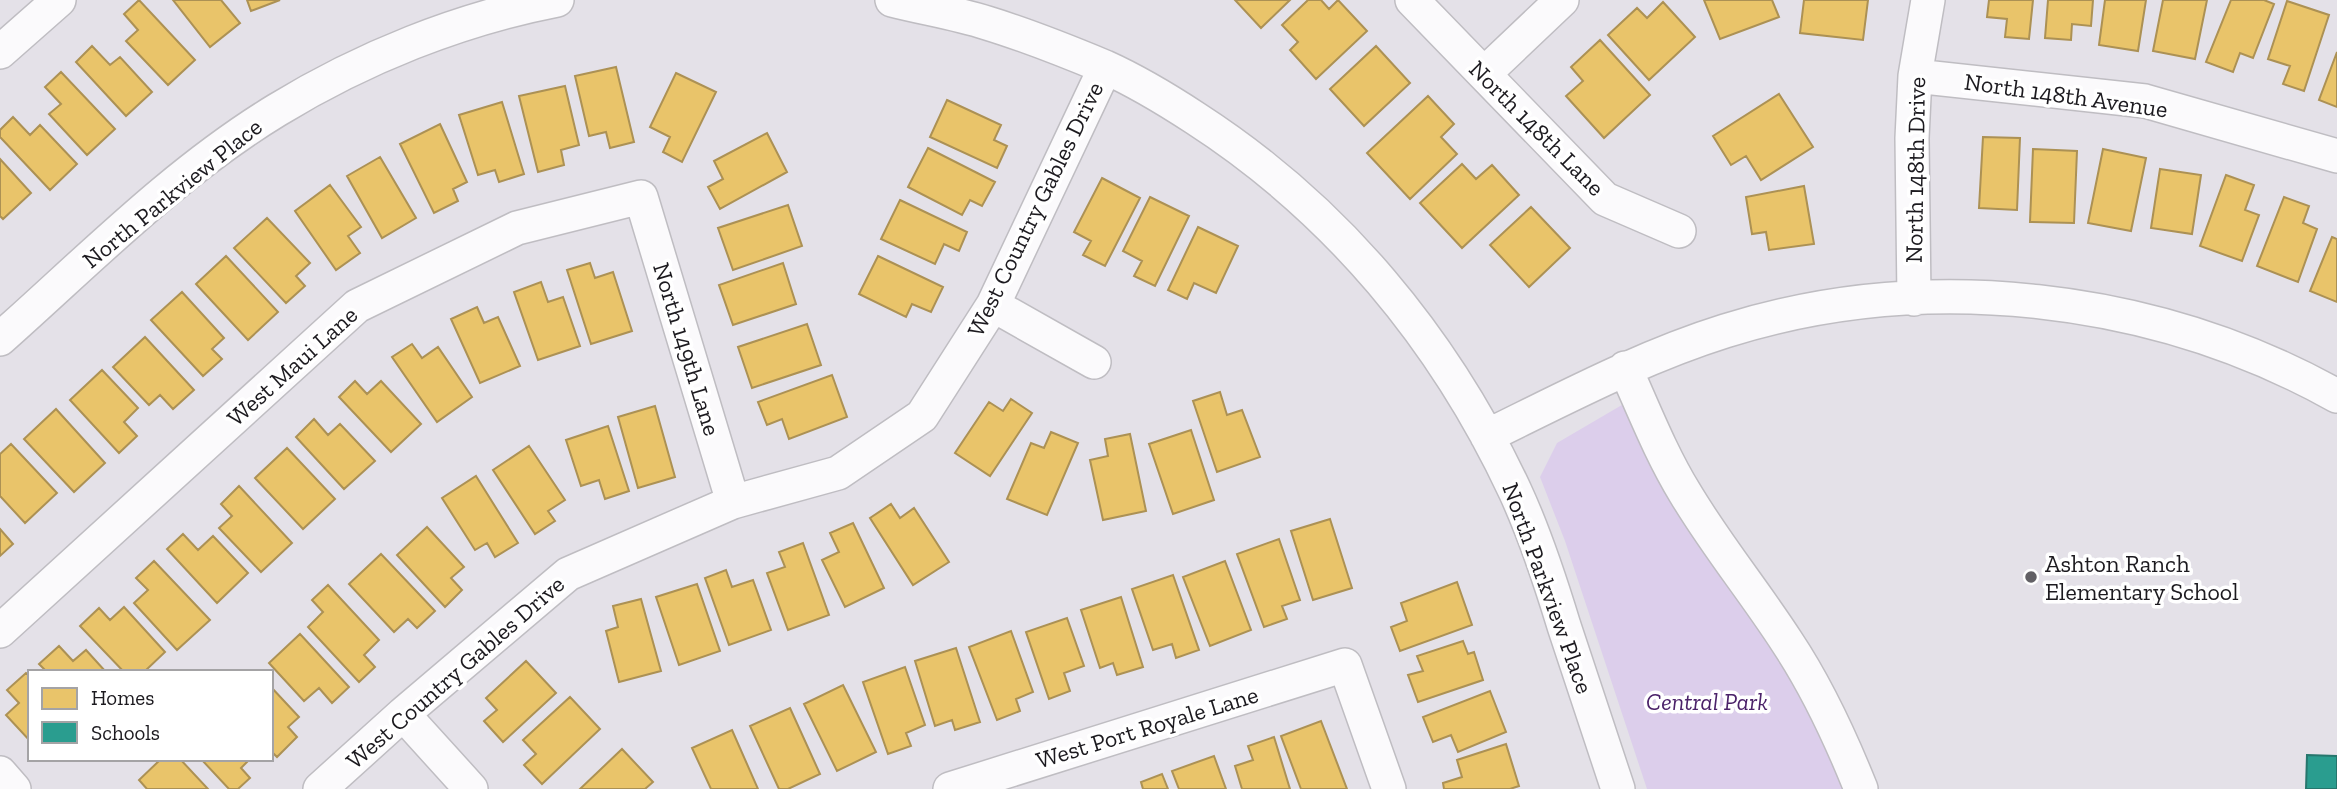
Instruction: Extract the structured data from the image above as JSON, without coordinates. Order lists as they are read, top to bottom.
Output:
{
  "streets": {
    "street": [
      "North 148th Avenue",
      "North 148th Lane",
      "North 148th Drive",
      "North Parkview Place",
      "West Country Gables Drive",
      "North 149th Lane",
      "West Maui Lane",
      "West Port Royale Lane"
    ]
  },
  "crossings": [
    ["North 148th Avenue", "North 148th Drive"],
    ["North Parkview Place", "West Country Gables Drive"],
    ["West Country Gables Drive", "North 149th Lane"],
    ["North 149th Lane", "West Maui Lane"]
  ],
  "parks": ["Central Park"],
  "places": ["Ashton Ranch Elementary School"],
  "legend": ["Homes", "Schools"]
}
